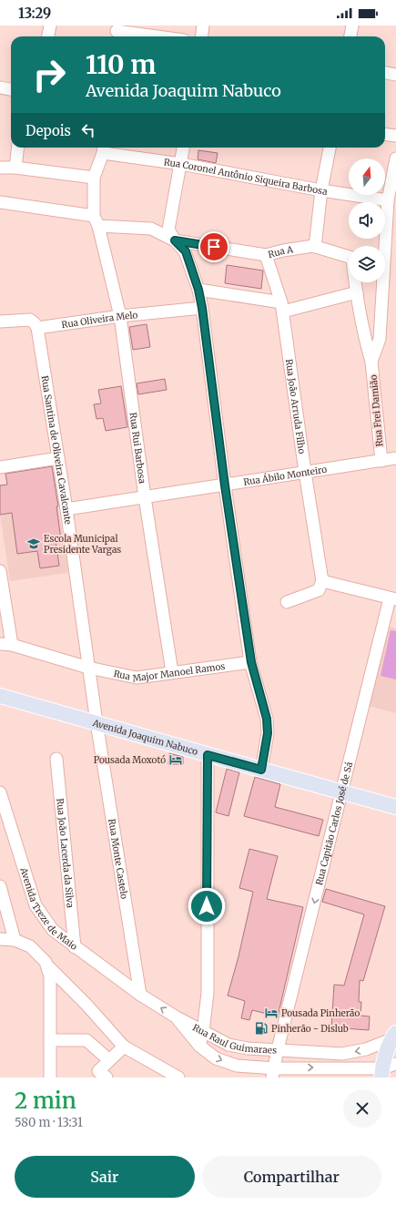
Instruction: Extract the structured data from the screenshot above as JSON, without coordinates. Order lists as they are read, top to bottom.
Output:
{
  "streets": {
    "main road": ["Avenida Joaquim Nabuco"],
    "street": [
      "Rua Coronel Antônio Siqueira Barbosa",
      "Rua A",
      "Rua Oliveira Melo",
      "Rua João Arruda Filho",
      "Rua Frei Damião",
      "Rua Rui Barbosa",
      "Rua Santina de Oliveira Cavalcante",
      "Rua Ábilo Monteiro",
      "Rua Major Manoel Ramos",
      "Rua Capitão Carlos José de Sá",
      "Rua João Lacerda da Silva",
      "Rua Monte Castelo",
      "Avenida Treze de Maio",
      "Rua Raul Guimaraes"
    ]
  },
  "crossings": [
    ["Rua Coronel Antônio Siqueira Barbosa", "Rua Frei Damião"],
    ["Rua A", "Rua João Arruda Filho"],
    ["Rua A", "Rua Rui Barbosa"],
    ["Rua Oliveira Melo", "Rua Rui Barbosa"],
    ["Rua Oliveira Melo", "Rua Santina de Oliveira Cavalcante"],
    ["Rua João Arruda Filho", "Rua Ábilo Monteiro"],
    ["Rua Frei Damião", "Rua Ábilo Monteiro"],
    ["Rua Rui Barbosa", "Rua Ábilo Monteiro"],
    ["Rua Rui Barbosa", "Rua Major Manoel Ramos"],
    ["Rua Santina de Oliveira Cavalcante", "Rua Ábilo Monteiro"],
    ["Rua Santina de Oliveira Cavalcante", "Rua Major Manoel Ramos"],
    ["Rua Santina de Oliveira Cavalcante", "Avenida Joaquim Nabuco"],
    ["Rua Santina de Oliveira Cavalcante", "Rua Monte Castelo"],
    ["Avenida Joaquim Nabuco", "Rua Capitão Carlos José de Sá"],
    ["Avenida Joaquim Nabuco", "Rua Monte Castelo"],
    ["Rua Capitão Carlos José de Sá", "Rua Raul Guimaraes"],
    ["Rua João Lacerda da Silva", "Avenida Treze de Maio"],
    ["Rua Monte Castelo", "Avenida Treze de Maio"],
    ["Rua Monte Castelo", "Rua Raul Guimaraes"],
    ["Avenida Treze de Maio", "Rua Raul Guimaraes"]
  ],
  "places": {
    "school or university": ["Escola Municipal Presidente Vargas"],
    "hotel": ["Pousada Moxotó", "Pousada Pinherão"],
    "fuel station": ["Pinherão - Dislub"]
  },
  "north": "top",
  "page": {
    "status": "13:29",
    "turn": ["110 m", "Avenida Joaquim Nabuco"],
    "then": "Depois",
    "heading": ["2 min", "580 m · 13:31"],
    "buttons": ["Sair", "Compartilhar"]
  }
}
